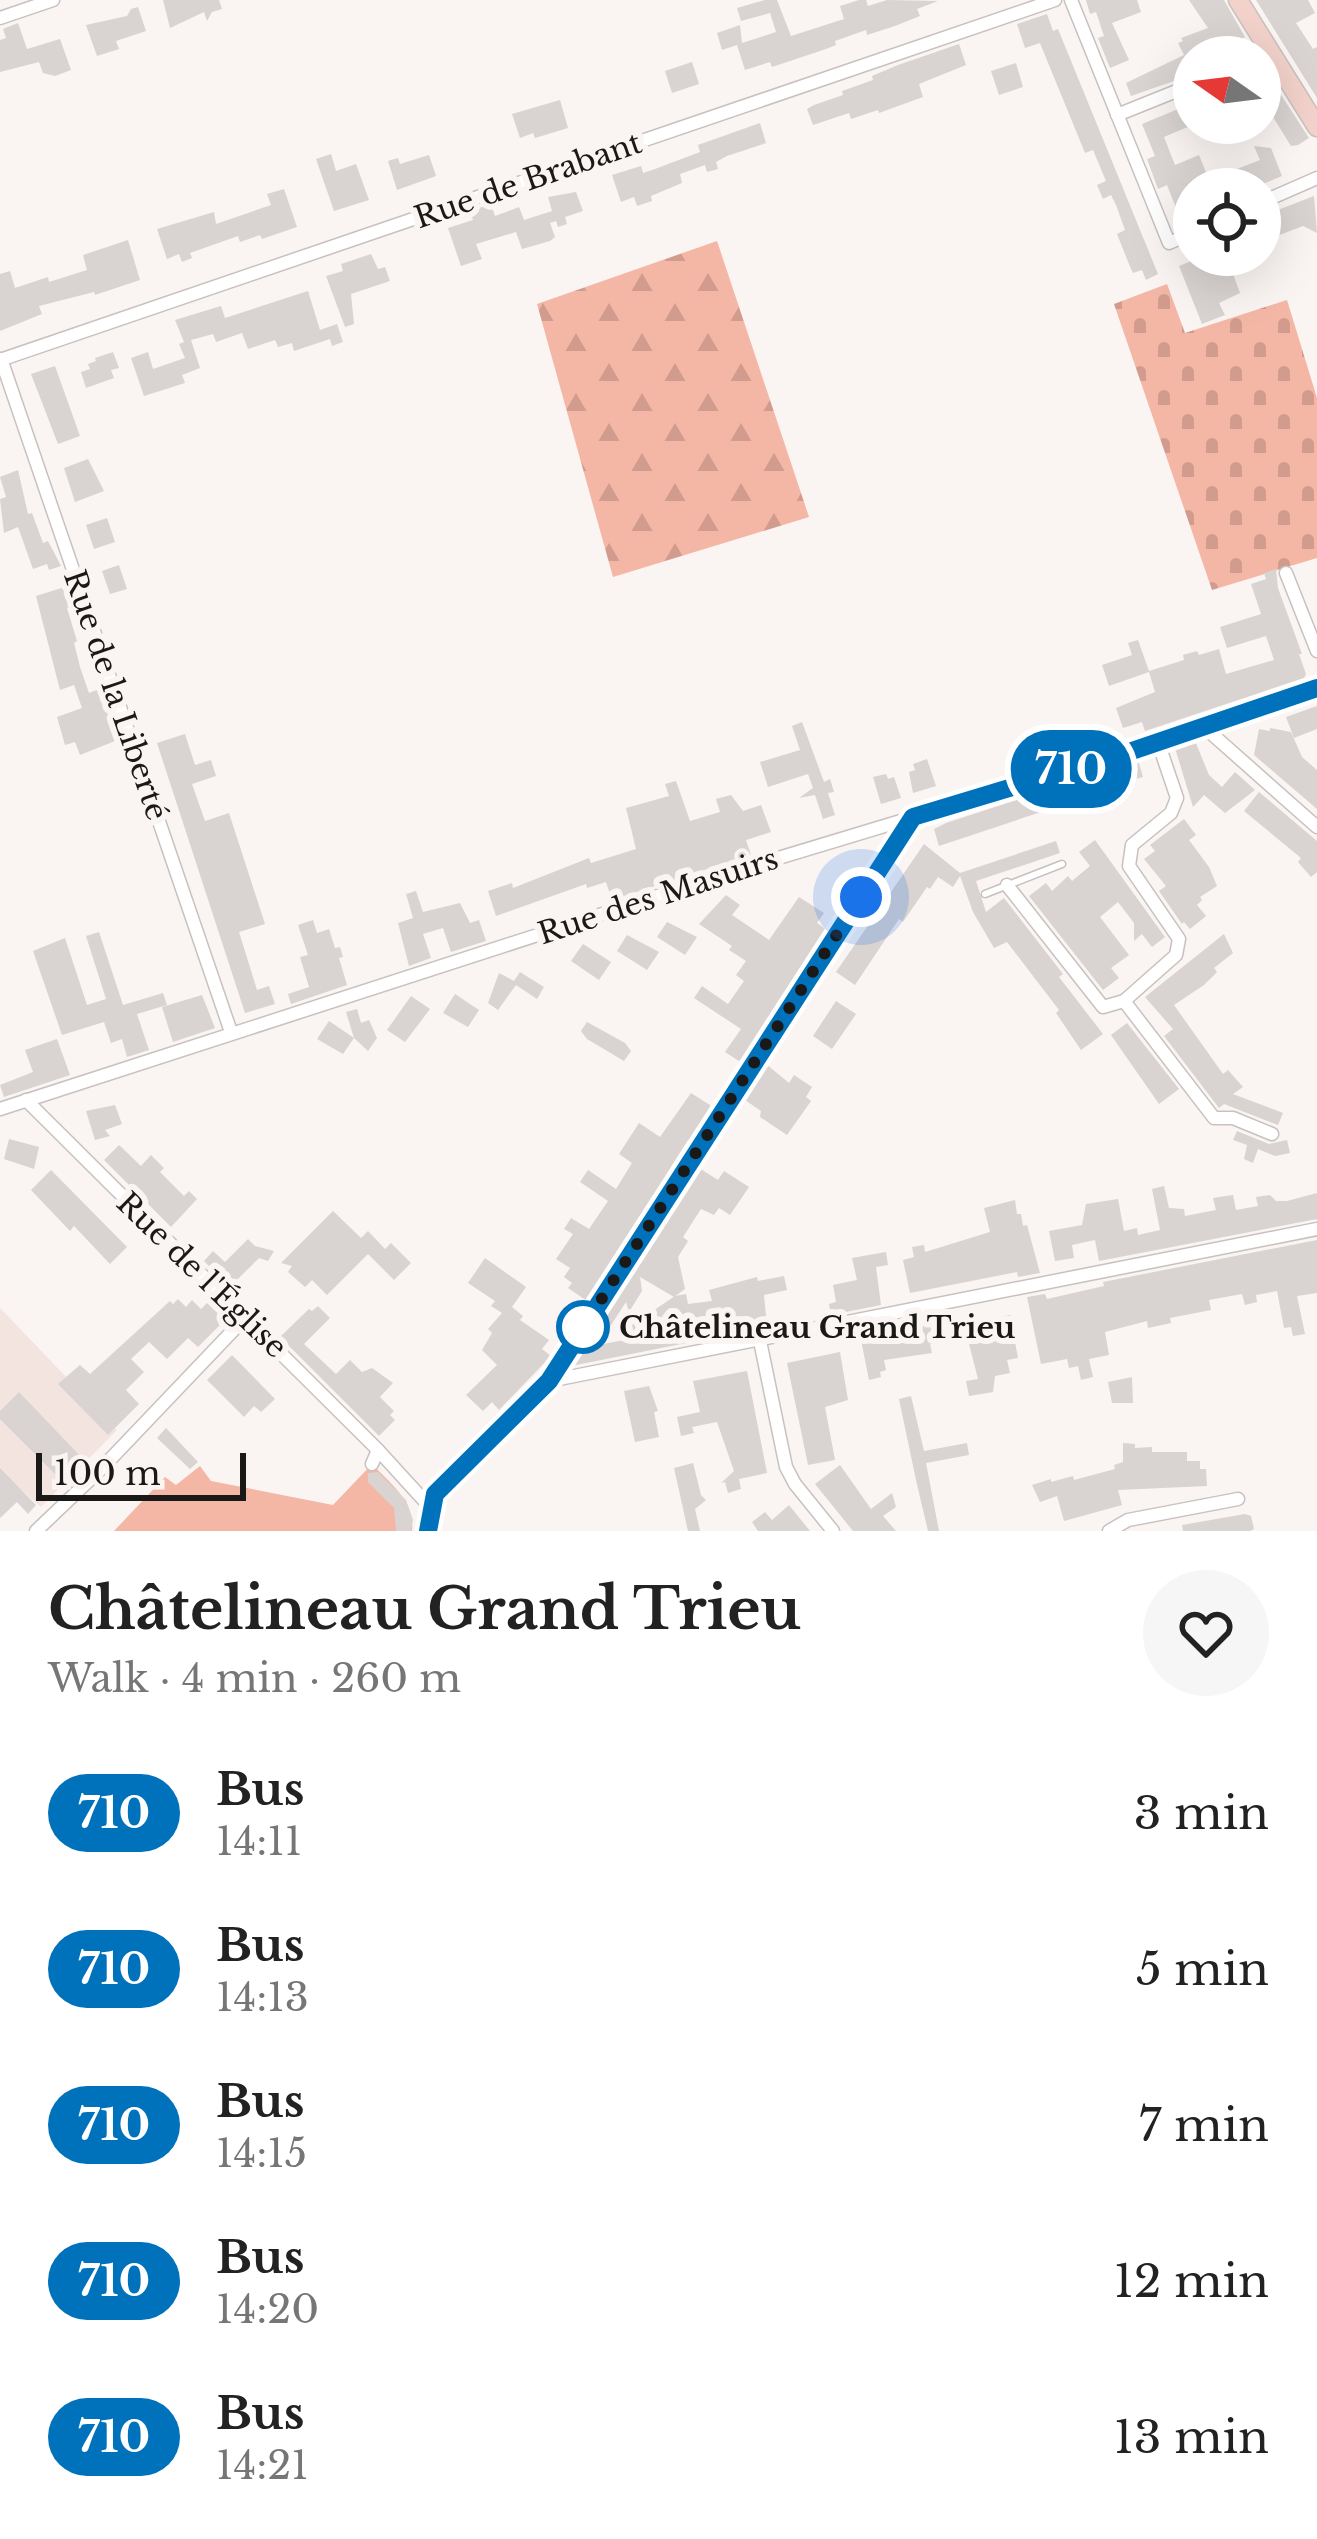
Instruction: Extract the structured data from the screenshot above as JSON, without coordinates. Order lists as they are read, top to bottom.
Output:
{
  "streets": {
    "street": [
      "Rue de Brabant",
      "Rue de la Liberté",
      "Rue des Masuirs",
      "Rue de l'Église"
    ]
  },
  "crossings": [
    ["Rue de Brabant", "Rue de la Liberté"],
    ["Rue de la Liberté", "Rue des Masuirs"],
    ["Rue des Masuirs", "Rue de l'Église"]
  ],
  "places": ["Châtelineau Grand Trieu"],
  "lines": ["bus line 710"],
  "scale_bar": "100 m",
  "north": "left",
  "page": {
    "on_map": "710",
    "scale": "100 m",
    "heading": ["Châtelineau Grand Trieu", "Walk · 4 min · 260 m"],
    "list": [
      {
        "mark": "710",
        "name": "Bus",
        "note": "14:11",
        "value": "3 min"
      },
      {
        "mark": "710",
        "name": "Bus",
        "note": "14:13",
        "value": "5 min"
      },
      {
        "mark": "710",
        "name": "Bus",
        "note": "14:15",
        "value": "7 min"
      },
      {
        "mark": "710",
        "name": "Bus",
        "note": "14:20",
        "value": "12 min"
      },
      {
        "mark": "710",
        "name": "Bus",
        "note": "14:21",
        "value": "13 min"
      }
    ]
  }
}
